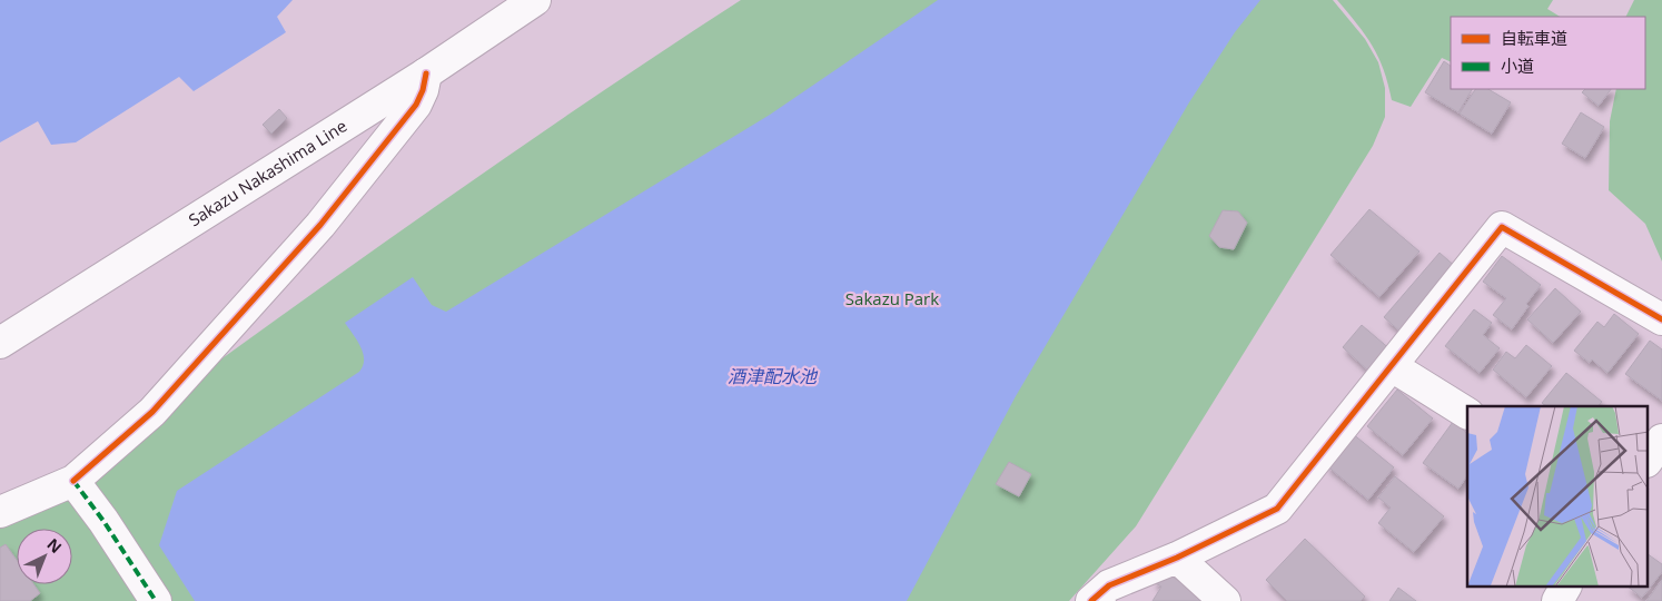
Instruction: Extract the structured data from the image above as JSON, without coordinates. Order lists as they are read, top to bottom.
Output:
{
  "streets": {
    "street": ["Sakazu Nakashima Line"]
  },
  "water": ["酒津配水池"],
  "parks": ["Sakazu Park"],
  "legend": ["自転車道", "小道"],
  "north": "top right"
}
